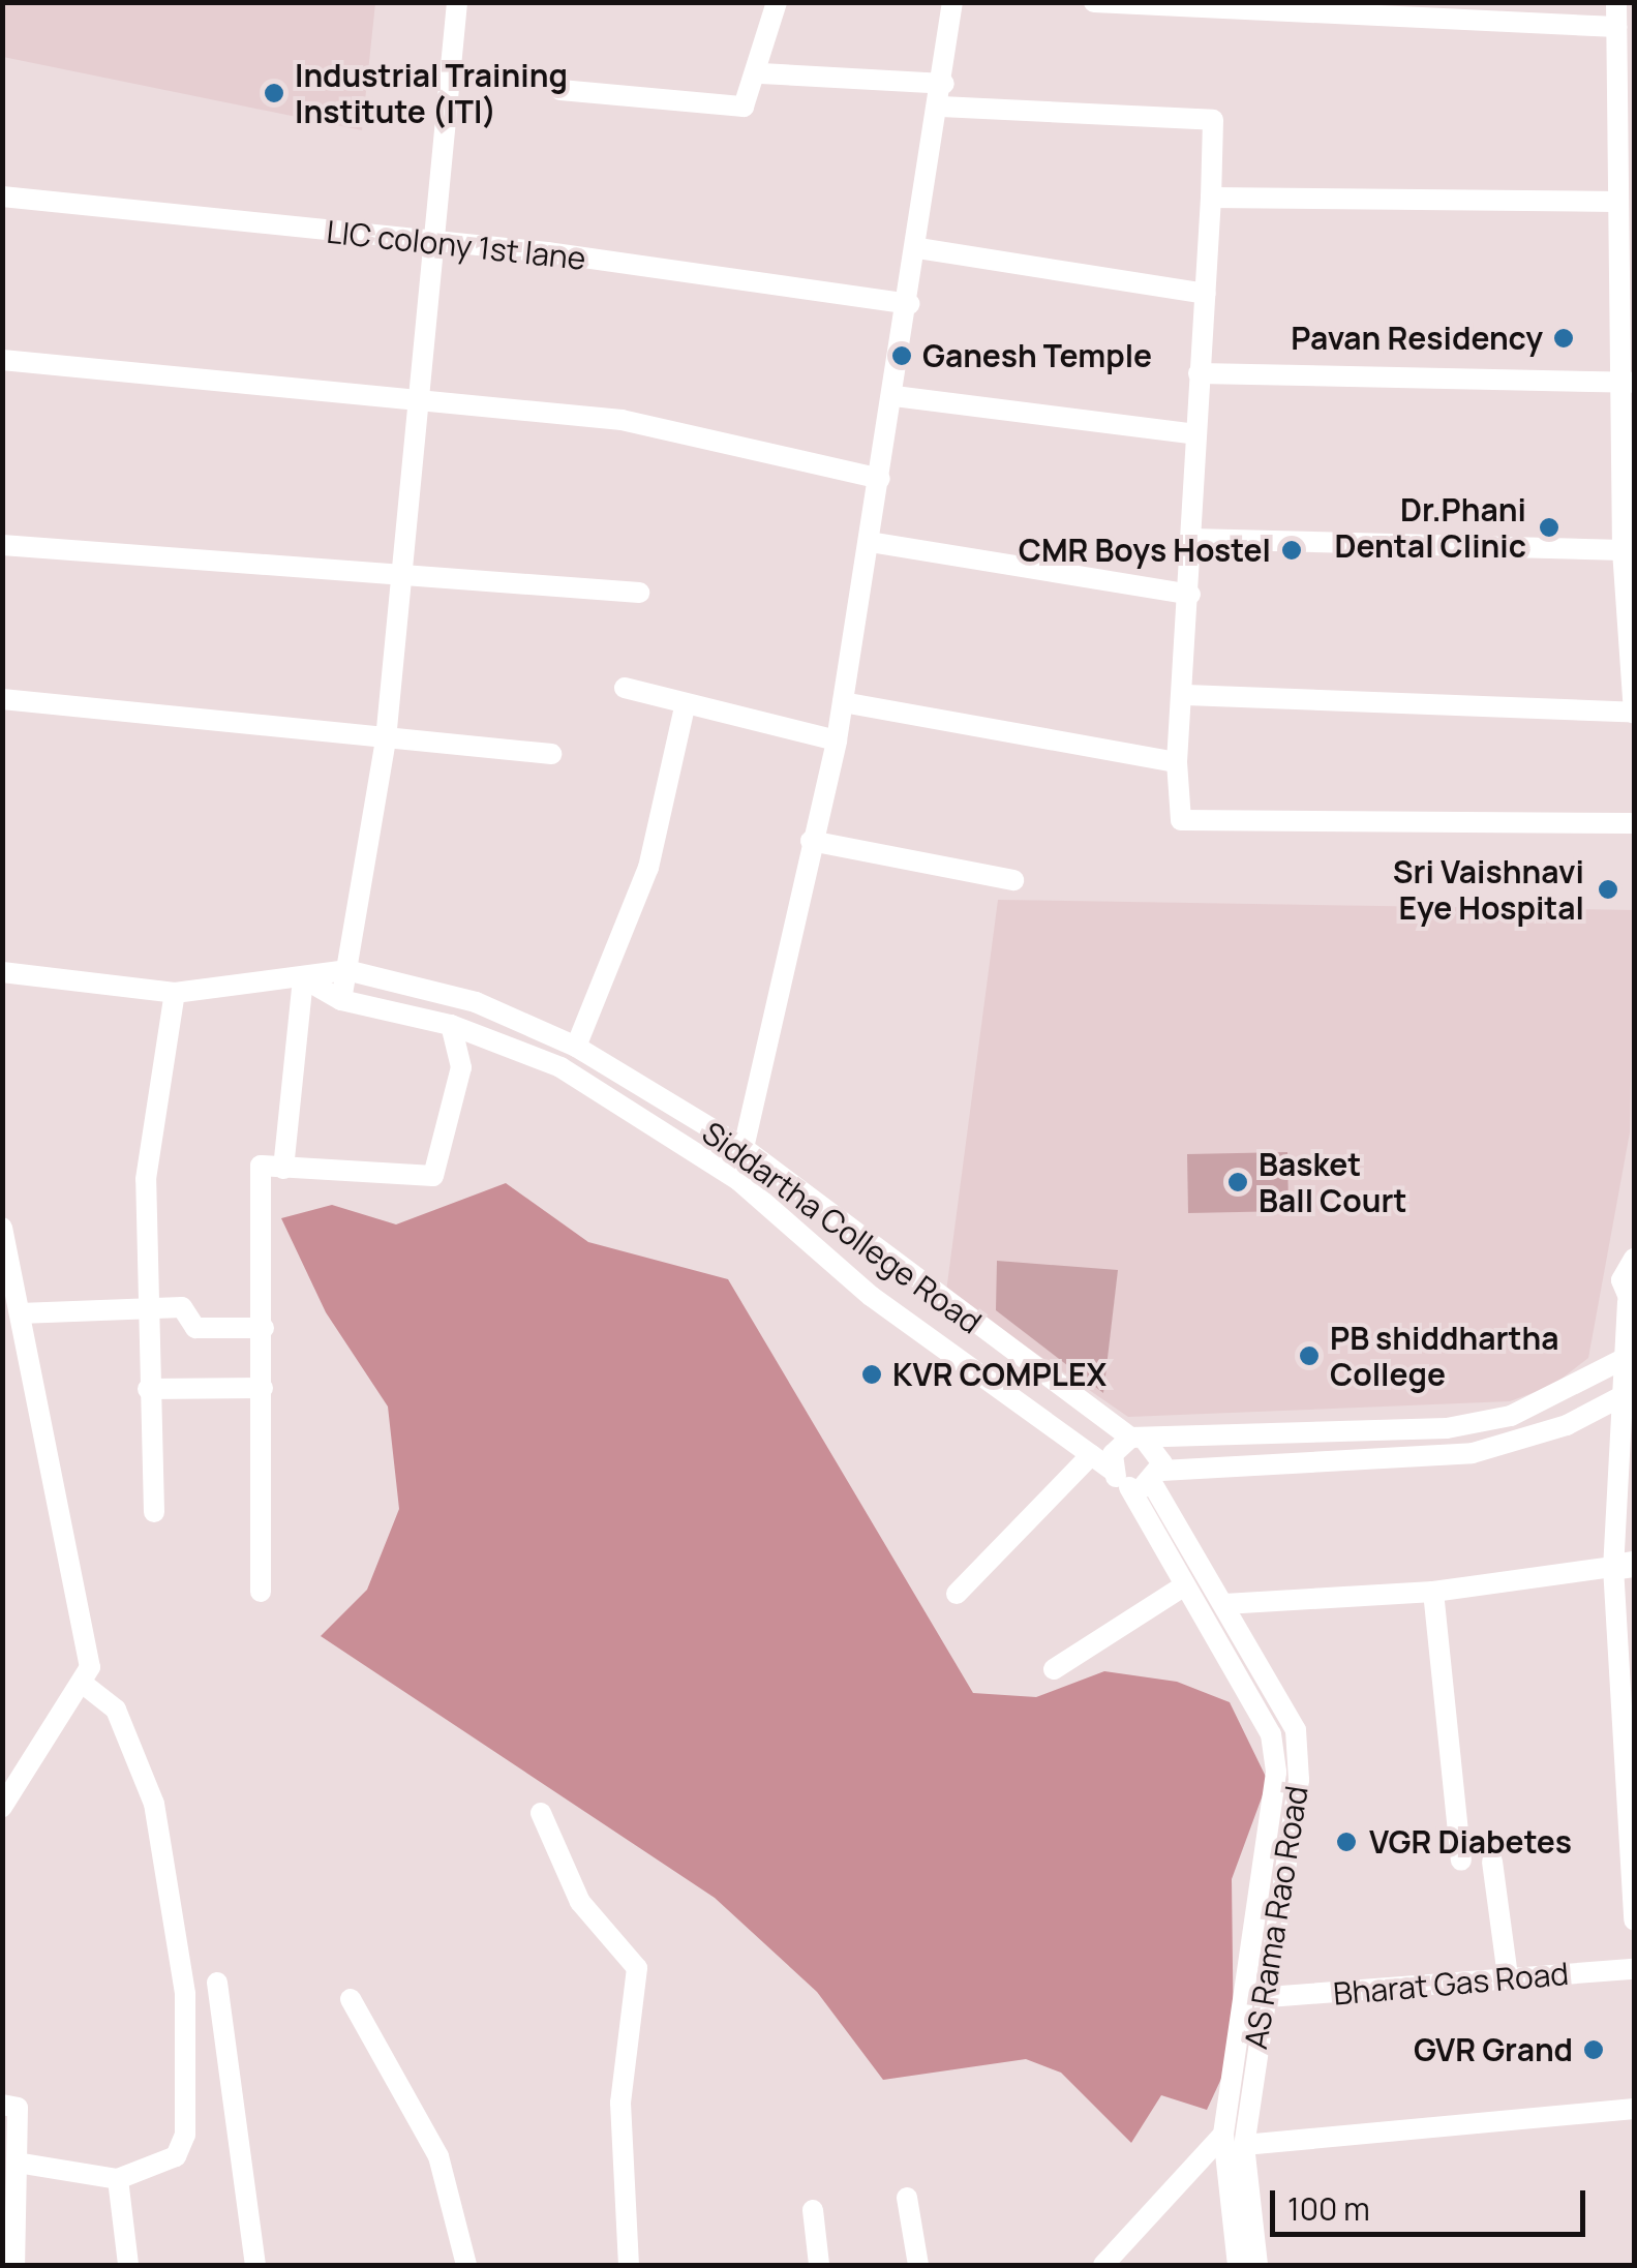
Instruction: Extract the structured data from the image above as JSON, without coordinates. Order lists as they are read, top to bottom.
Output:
{
  "streets": {
    "street": [
      "LIC colony 1st lane",
      "Siddartha College Road",
      "AS Rama Rao Road",
      "Bharat Gas Road"
    ]
  },
  "crossings": [
    ["Siddartha College Road", "AS Rama Rao Road"],
    ["AS Rama Rao Road", "Bharat Gas Road"]
  ],
  "places": [
    "Industrial Training Institute (ITI)",
    "Pavan Residency",
    "Ganesh Temple",
    "Dr.Phani Dental Clinic",
    "CMR Boys Hostel",
    "Sri Vaishnavi Eye Hospital",
    "Basket Ball Court",
    "PB shiddhartha College",
    "KVR COMPLEX",
    "VGR Diabetes",
    "GVR Grand"
  ],
  "scale_bar": "100 m"
}
